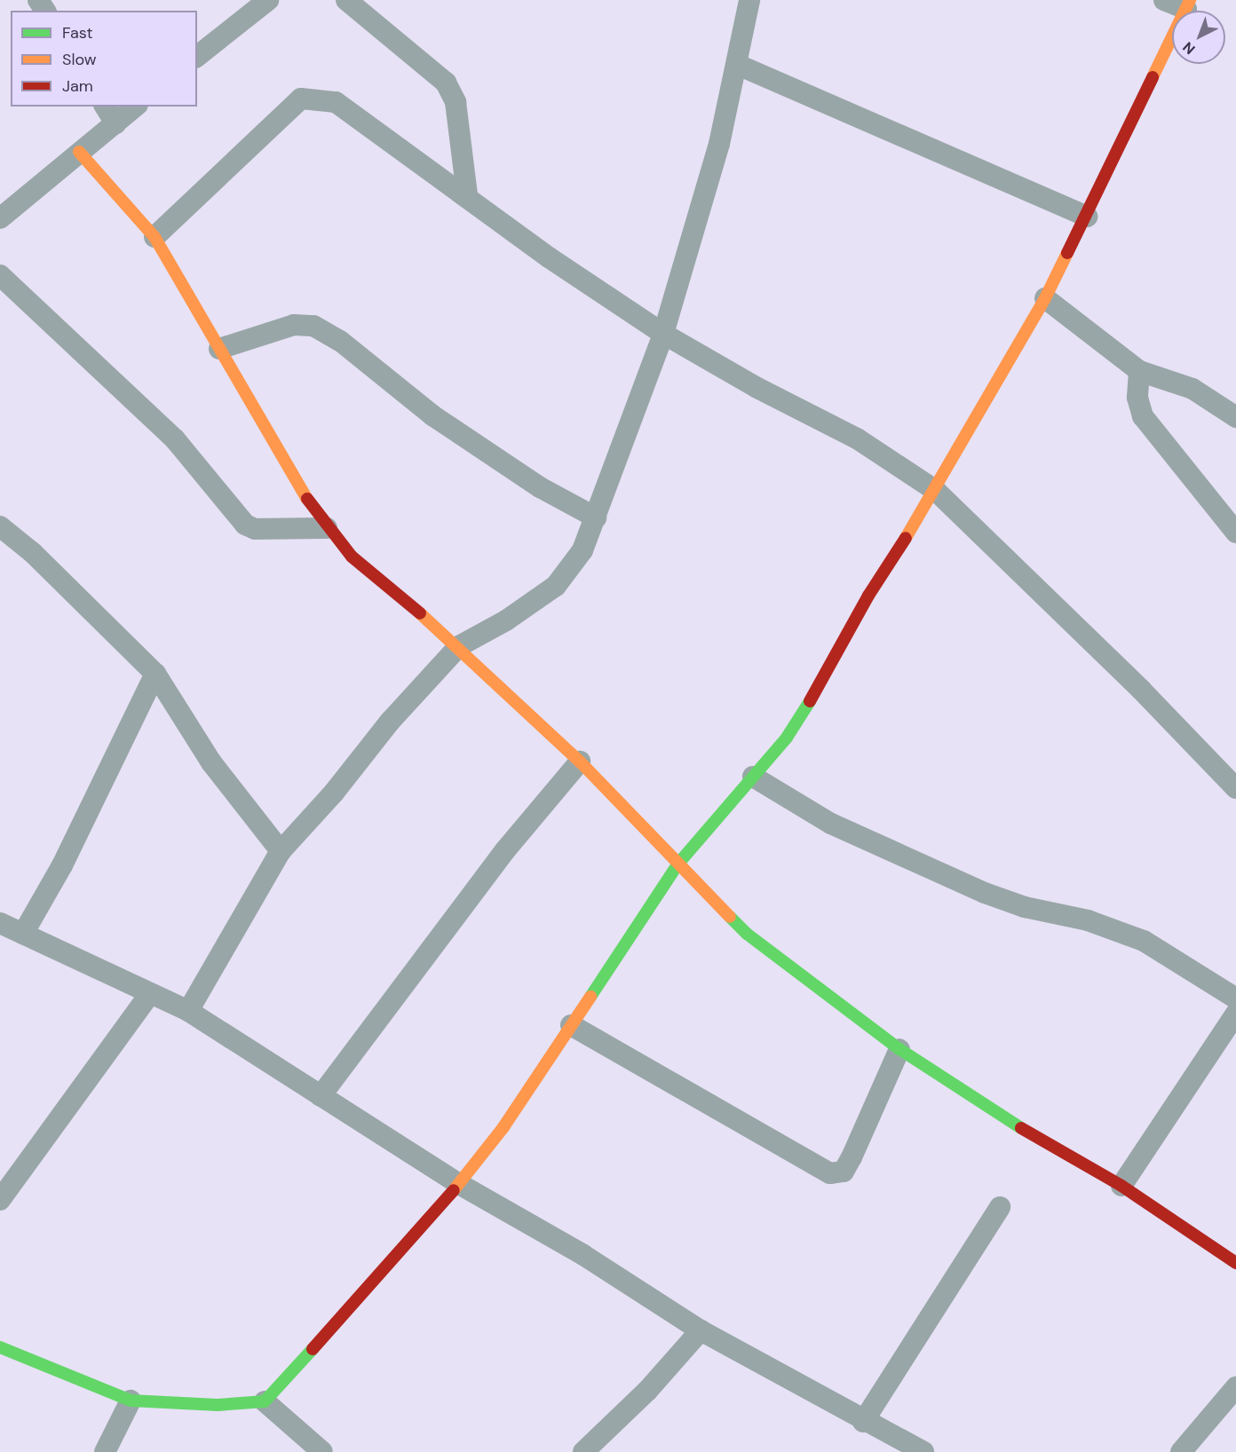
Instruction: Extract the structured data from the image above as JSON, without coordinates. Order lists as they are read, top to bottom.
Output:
{
  "legend": ["Fast", "Slow", "Jam"],
  "north": "bottom left"
}
